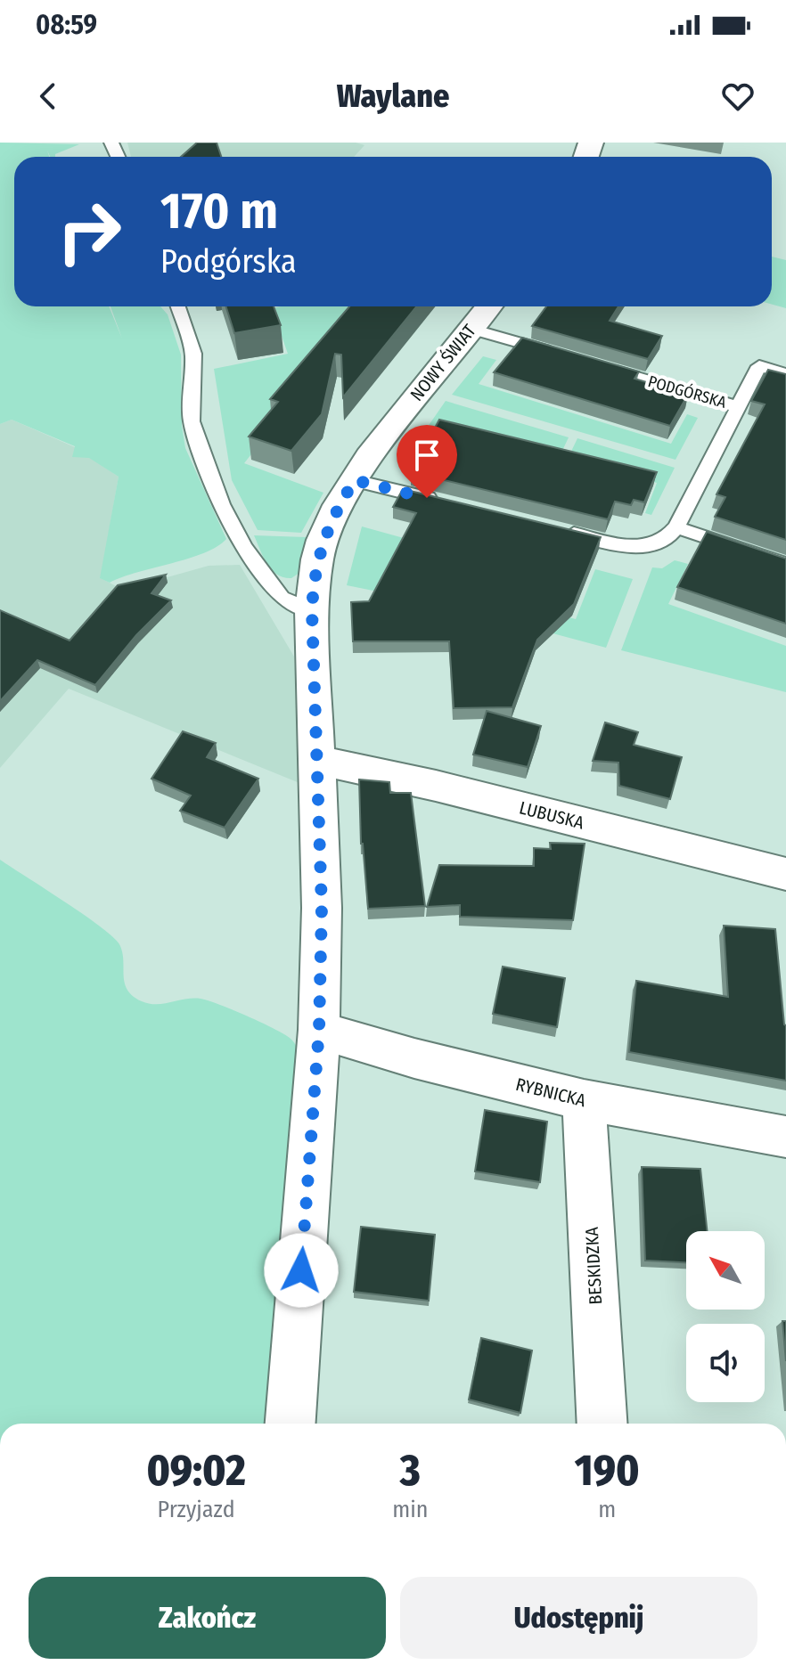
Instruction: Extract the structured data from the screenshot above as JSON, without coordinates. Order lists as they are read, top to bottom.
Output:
{
  "streets": {
    "street": [
      "NOWY ŚWIAT",
      "LUBUSKA",
      "RYBNICKA",
      "BESKIDZKA"
    ],
    "lane": ["PODGÓRSKA"]
  },
  "crossings": [
    ["NOWY ŚWIAT", "LUBUSKA"],
    ["NOWY ŚWIAT", "RYBNICKA"],
    ["RYBNICKA", "BESKIDZKA"]
  ],
  "north": "top left",
  "page": {
    "status": "08:59",
    "header": "Waylane",
    "turn": ["170 m", "Podgórska"],
    "eta": [
      "09:02",
      "Przyjazd",
      "3",
      "min",
      "190",
      "m"
    ],
    "buttons": ["Zakończ", "Udostępnij"]
  }
}
